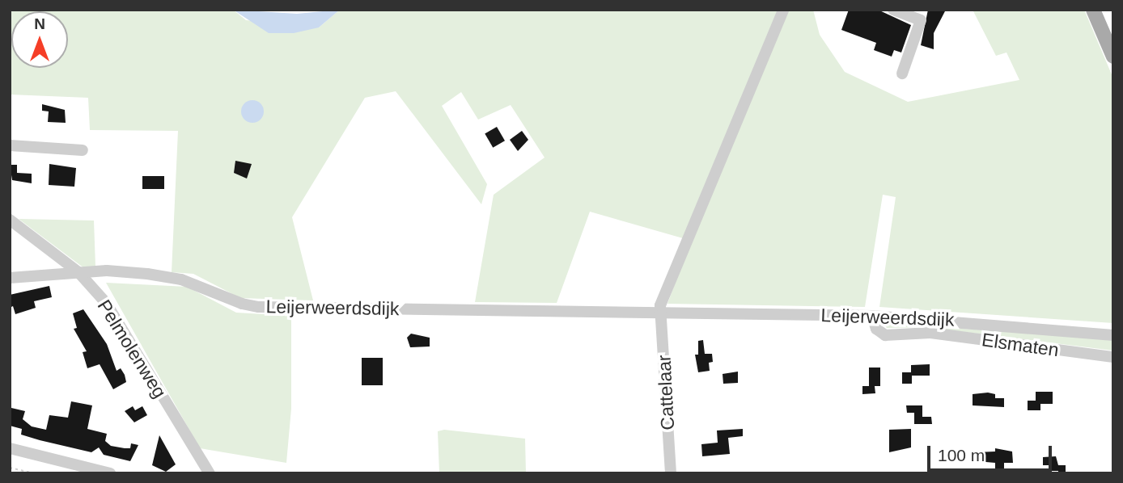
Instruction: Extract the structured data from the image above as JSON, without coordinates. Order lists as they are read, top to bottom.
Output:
{
  "streets": {
    "street": [
      "Leijerweerdsdijk",
      "Elsmaten",
      "Pelmolenweg",
      "Cattelaar"
    ]
  },
  "crossings": [
    ["Leijerweerdsdijk", "Elsmaten"],
    ["Leijerweerdsdijk", "Pelmolenweg"],
    ["Leijerweerdsdijk", "Cattelaar"]
  ],
  "scale_bar": "100 m",
  "north": "top"
}
